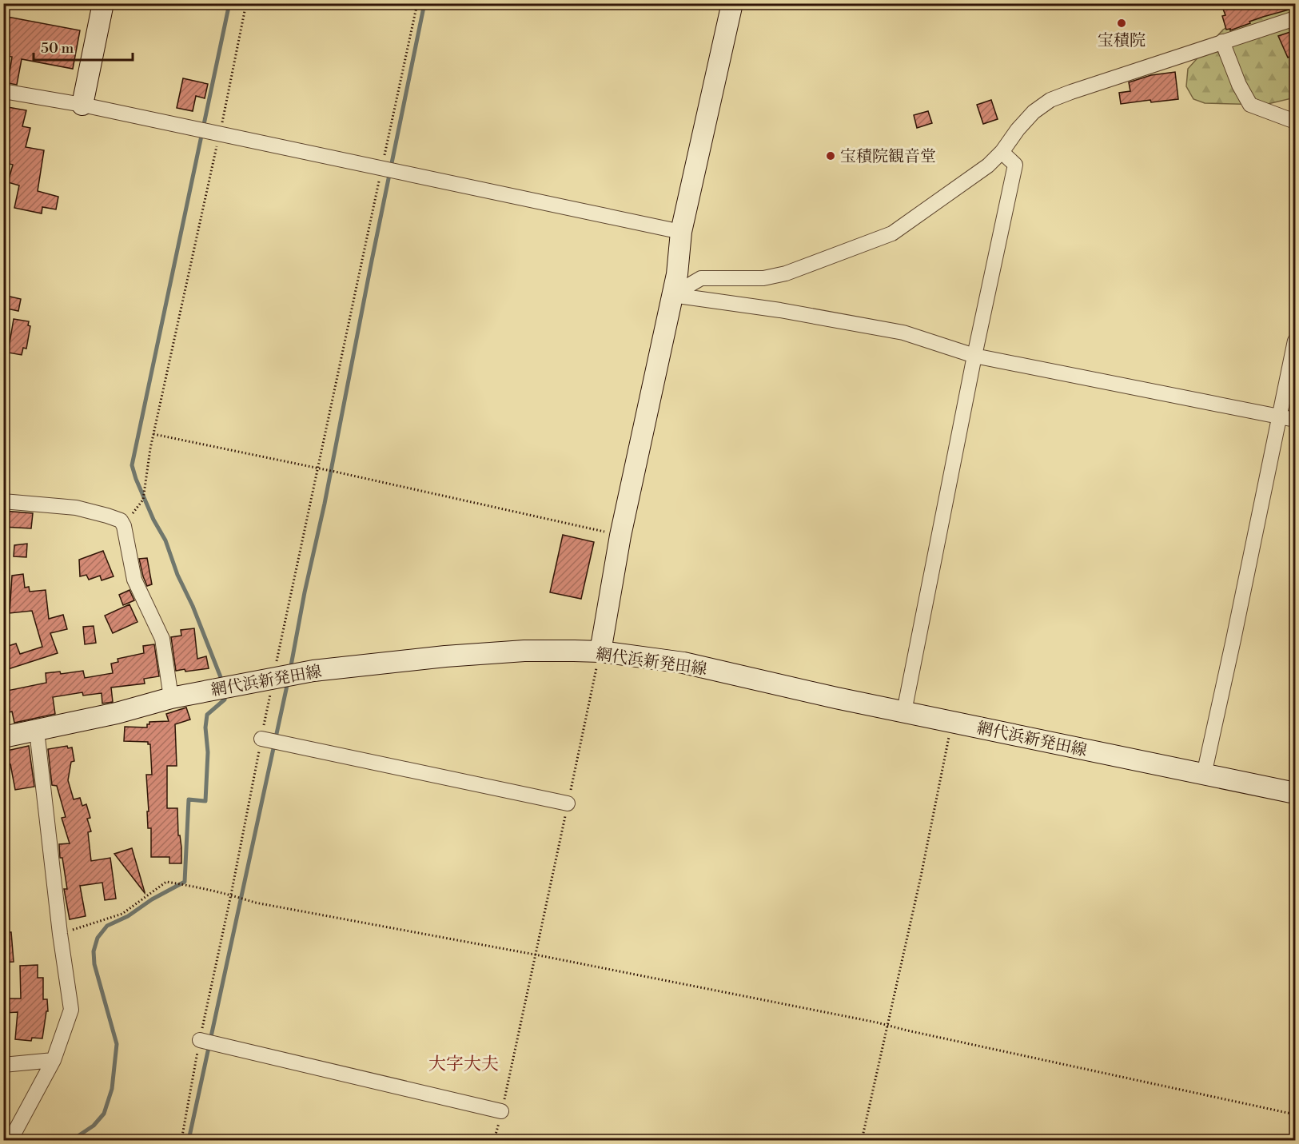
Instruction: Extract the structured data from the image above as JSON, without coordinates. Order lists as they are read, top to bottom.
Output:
{
  "streets": {
    "main road": ["網代浜新発田線"]
  },
  "districts": ["大字大夫"],
  "places": ["宝積院", "宝積院観音堂"],
  "scale_bar": "50 m"
}
